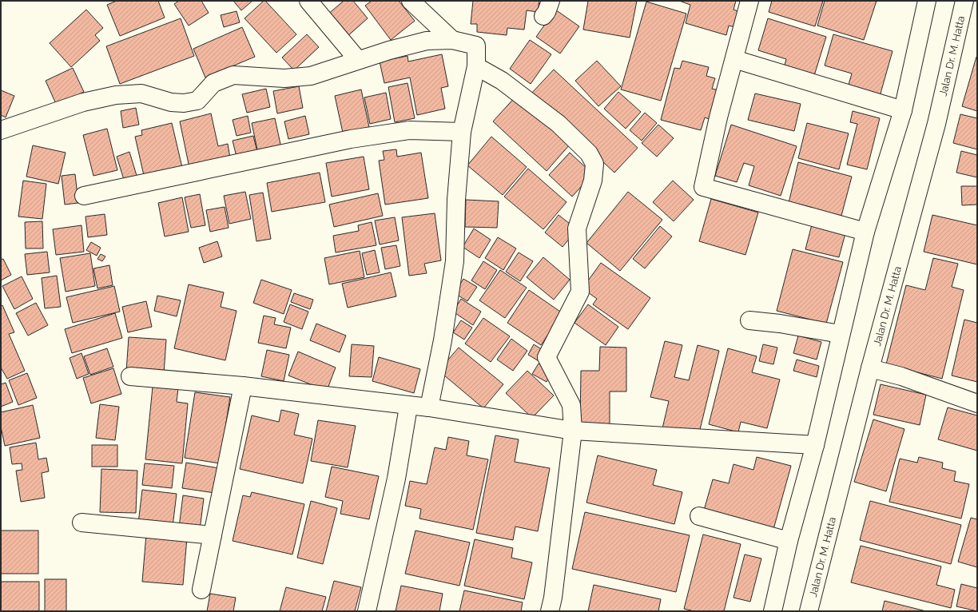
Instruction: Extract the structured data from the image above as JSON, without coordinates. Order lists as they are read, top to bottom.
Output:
{
  "streets": {
    "street": ["Jalan Dr. M. Hatta"]
  }
}
